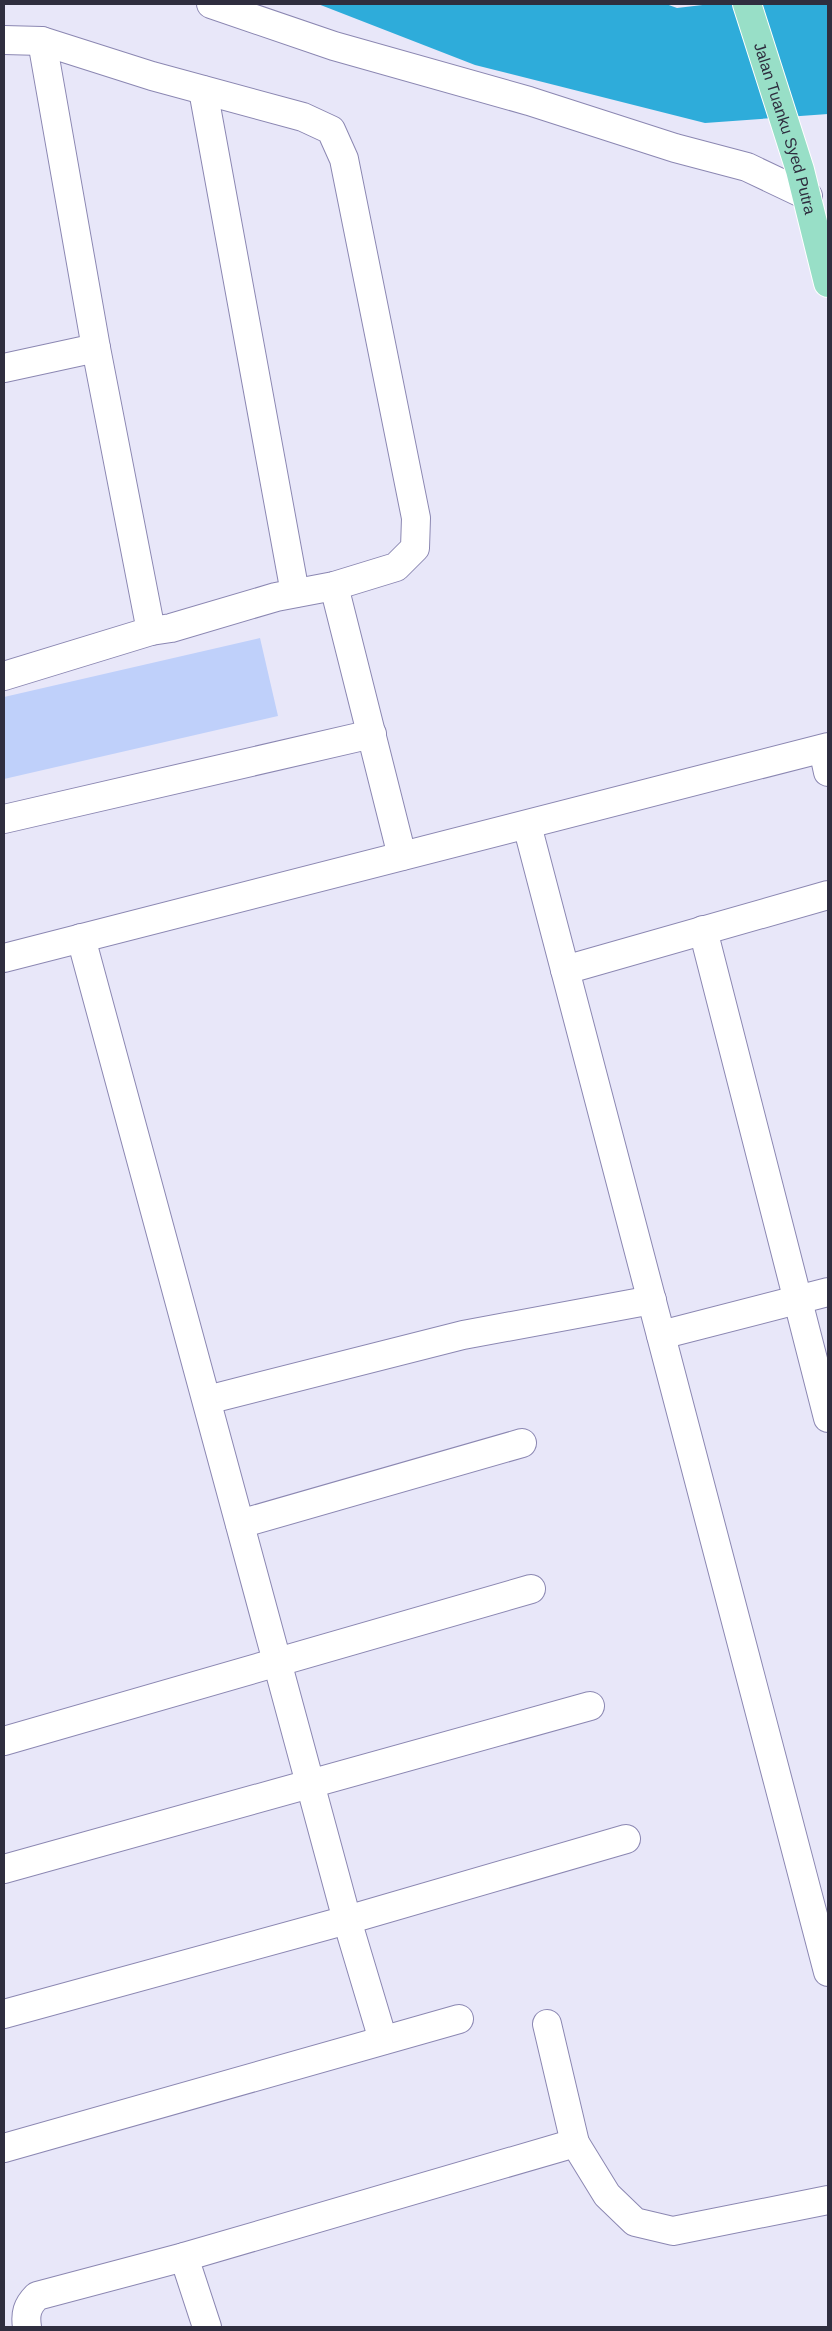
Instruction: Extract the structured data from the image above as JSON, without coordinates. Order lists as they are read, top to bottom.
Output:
{
  "streets": {
    "main road": ["Jalan Tuanku Syed Putra"]
  }
}
